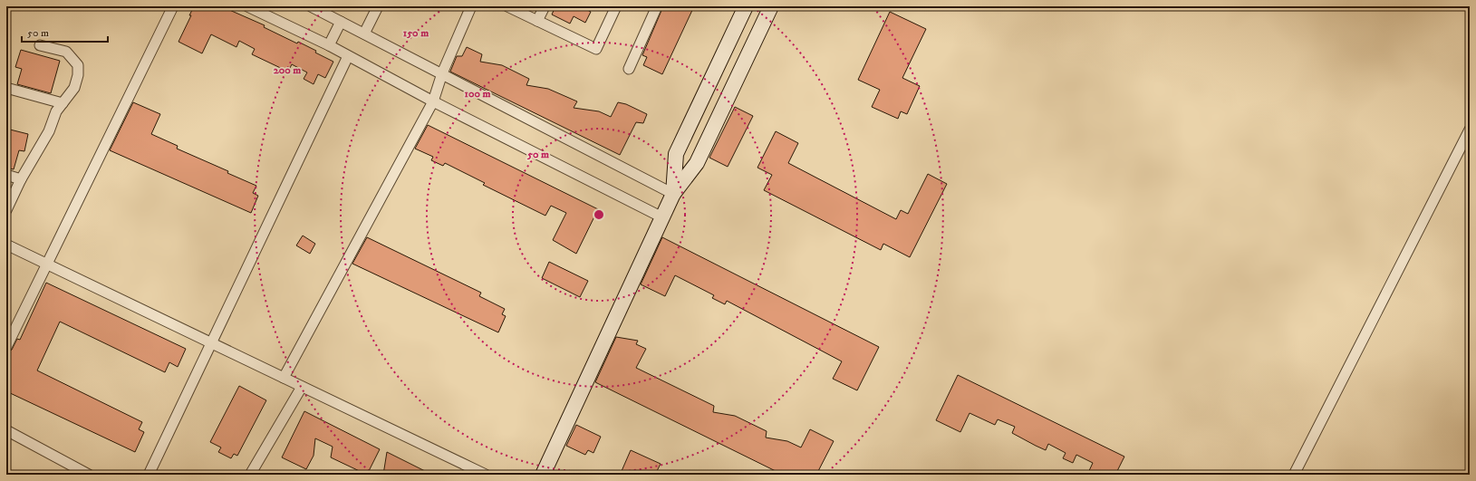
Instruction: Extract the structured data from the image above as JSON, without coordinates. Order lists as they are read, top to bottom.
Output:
{
  "scale_bar": "50 m",
  "rings": [
    "150 m",
    "200 m",
    "100 m",
    "50 m"
  ]
}
